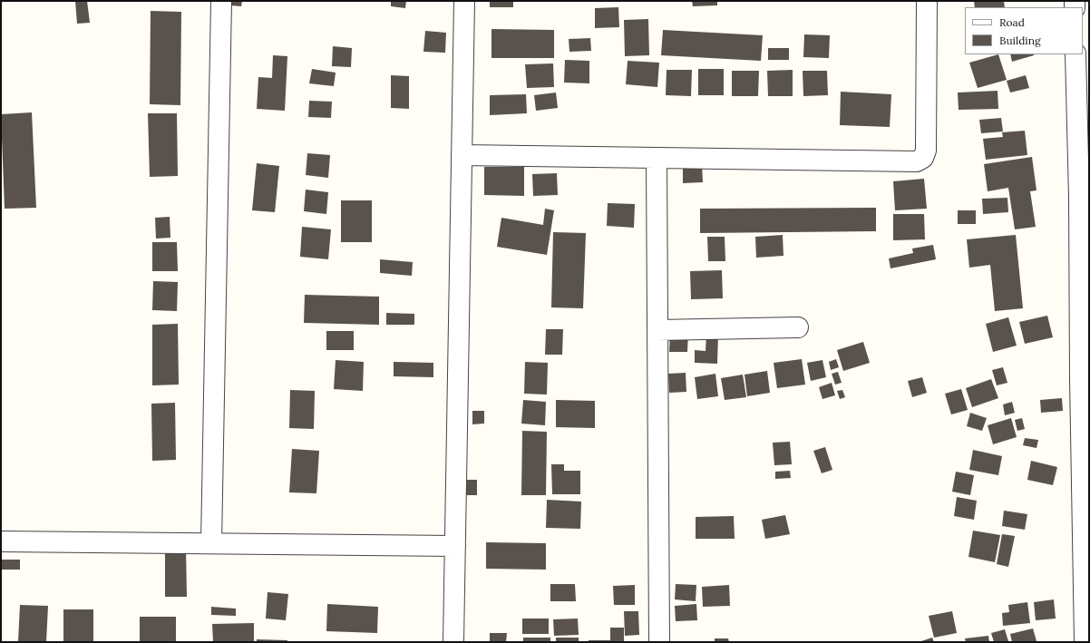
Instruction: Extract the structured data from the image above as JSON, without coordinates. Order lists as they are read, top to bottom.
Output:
{
  "legend": ["Road", "Building"]
}
